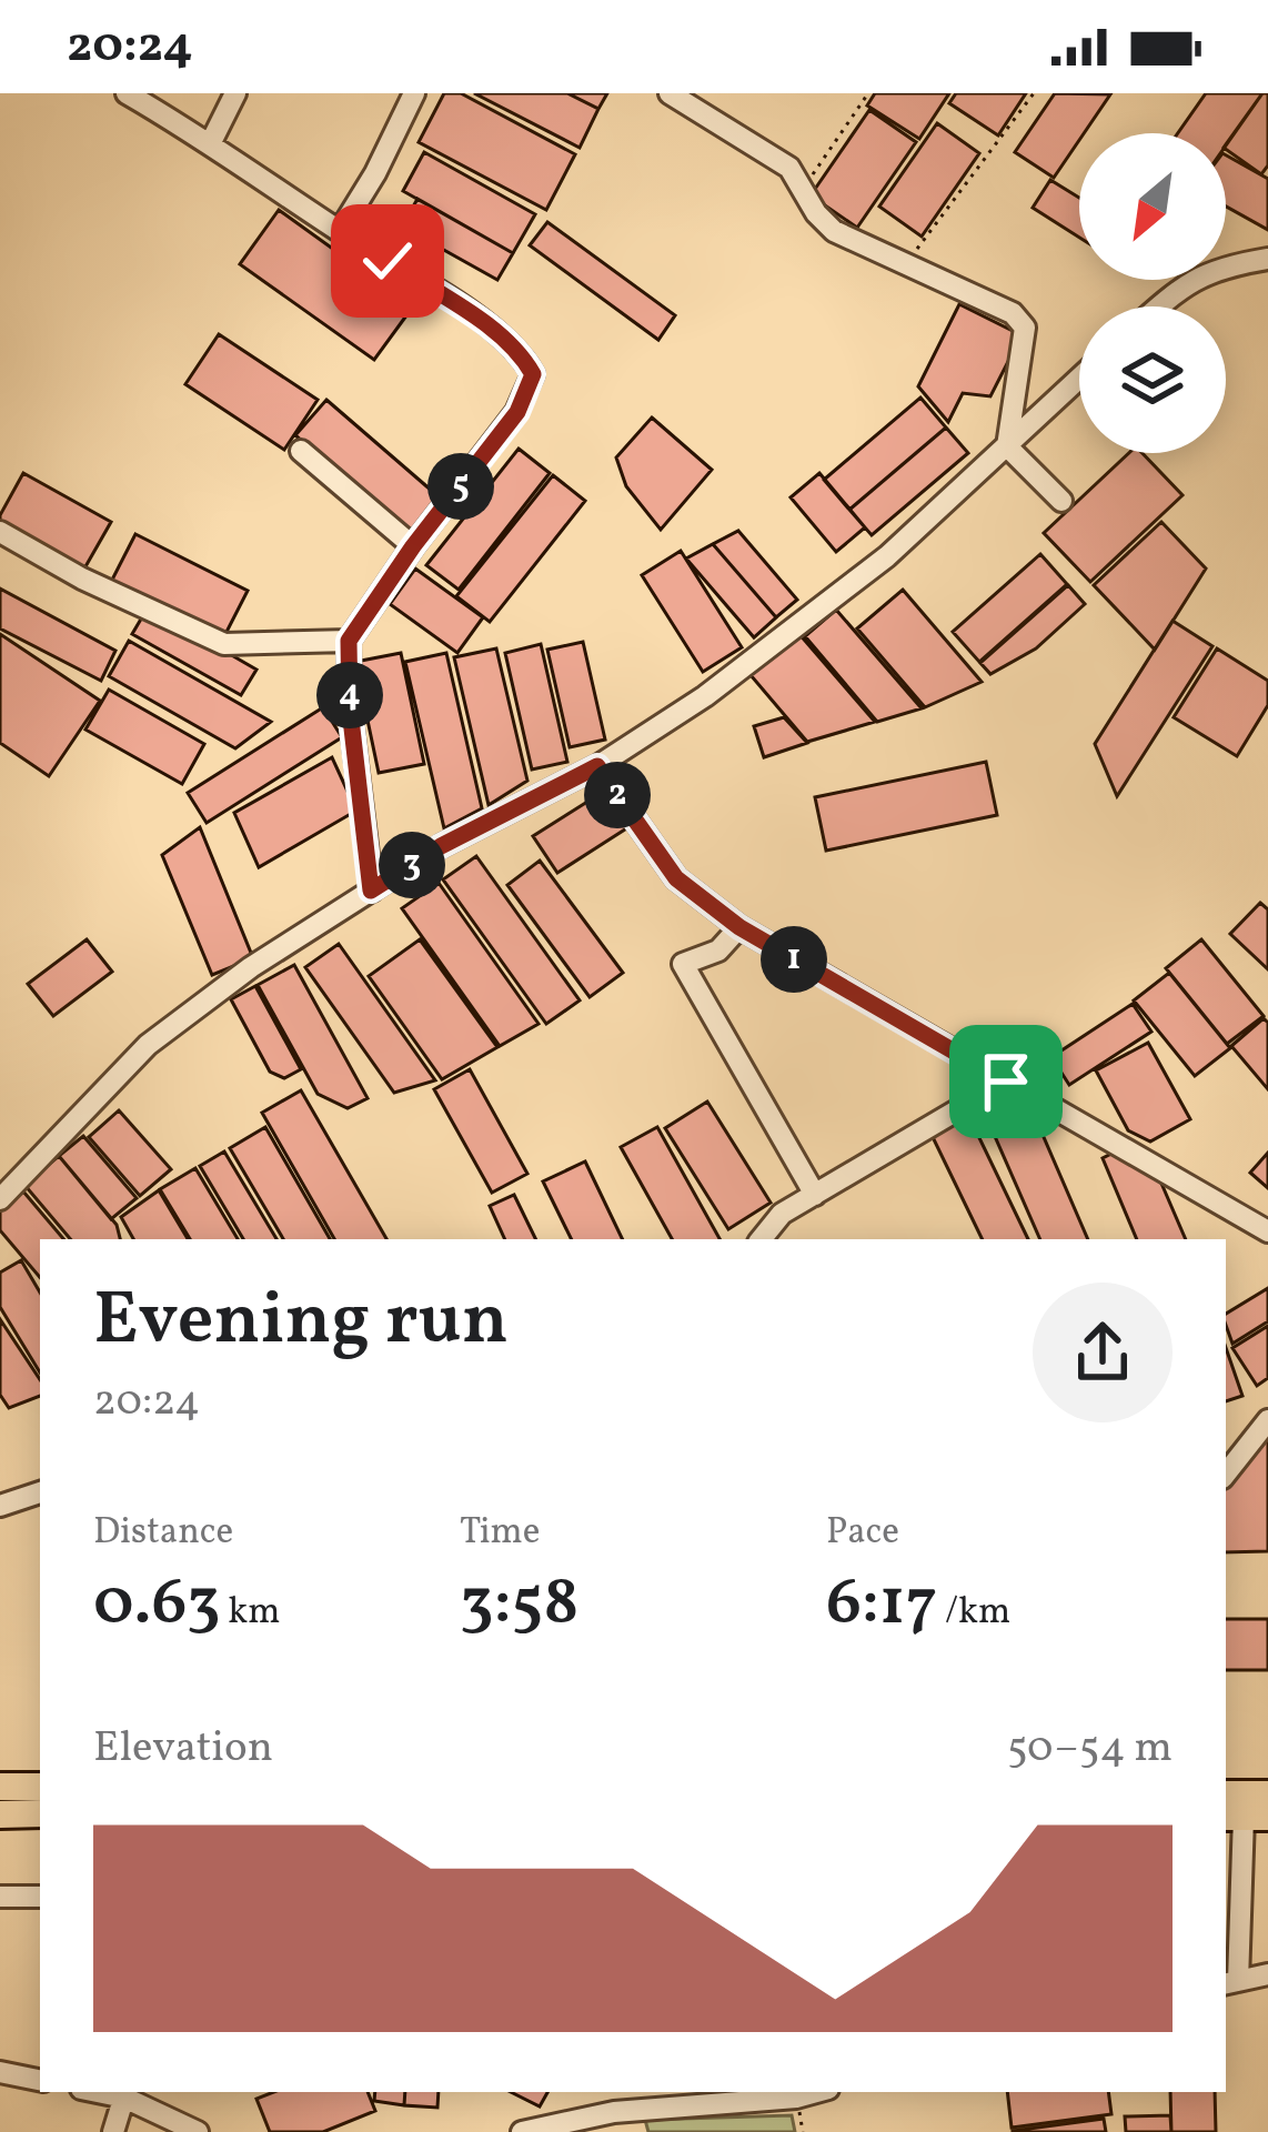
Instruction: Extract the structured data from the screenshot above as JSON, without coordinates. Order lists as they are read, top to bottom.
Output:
{
  "north": "bottom left",
  "page": {
    "status": "20:24",
    "pins": [
      "5",
      "4",
      "2",
      "3",
      "1"
    ],
    "heading": ["Evening run", "20:24"],
    "stats": [
      ["Distance", "0.63 km"],
      ["Time", "3:58"],
      ["Pace", "6:17 /km"]
    ],
    "chart": ["Elevation", "50–54 m"]
  }
}
